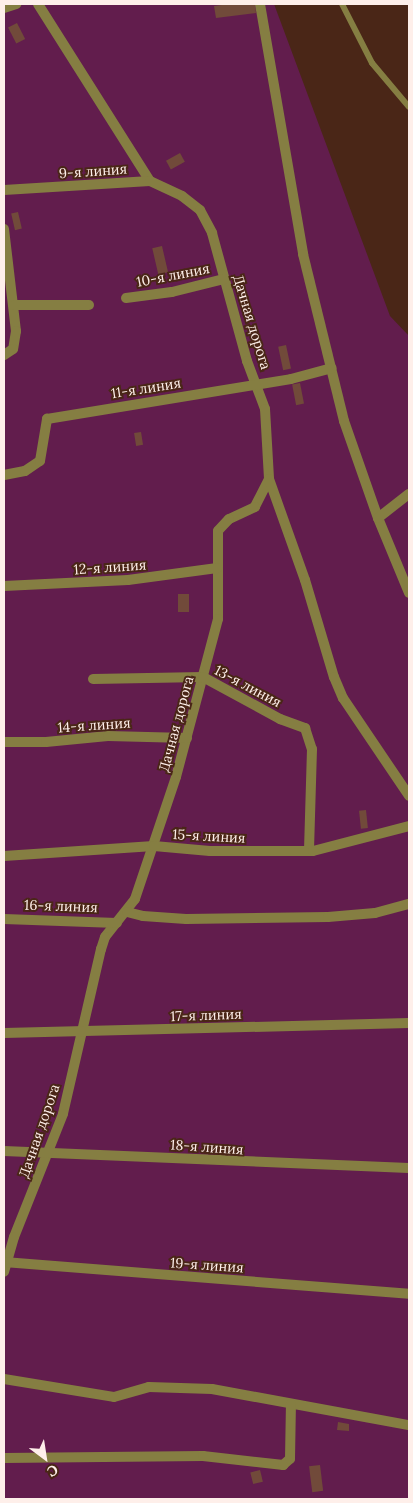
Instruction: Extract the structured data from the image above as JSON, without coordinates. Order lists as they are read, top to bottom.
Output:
{
  "streets": {
    "street": [
      "9-я линия",
      "10-я линия",
      "Дачная дорога",
      "11-я линия",
      "12-я линия",
      "13-я линия",
      "14-я линия",
      "15-я линия",
      "16-я линия",
      "17-я линия",
      "18-я линия",
      "19-я линия"
    ]
  },
  "crossings": [
    ["9-я линия", "Дачная дорога"],
    ["10-я линия", "Дачная дорога"],
    ["Дачная дорога", "11-я линия"],
    ["Дачная дорога", "12-я линия"],
    ["Дачная дорога", "13-я линия"],
    ["Дачная дорога", "14-я линия"],
    ["Дачная дорога", "15-я линия"],
    ["Дачная дорога", "16-я линия"],
    ["Дачная дорога", "17-я линия"],
    ["Дачная дорога", "18-я линия"],
    ["Дачная дорога", "19-я линия"],
    ["13-я линия", "15-я линия"]
  ],
  "north": "bottom right"
}
